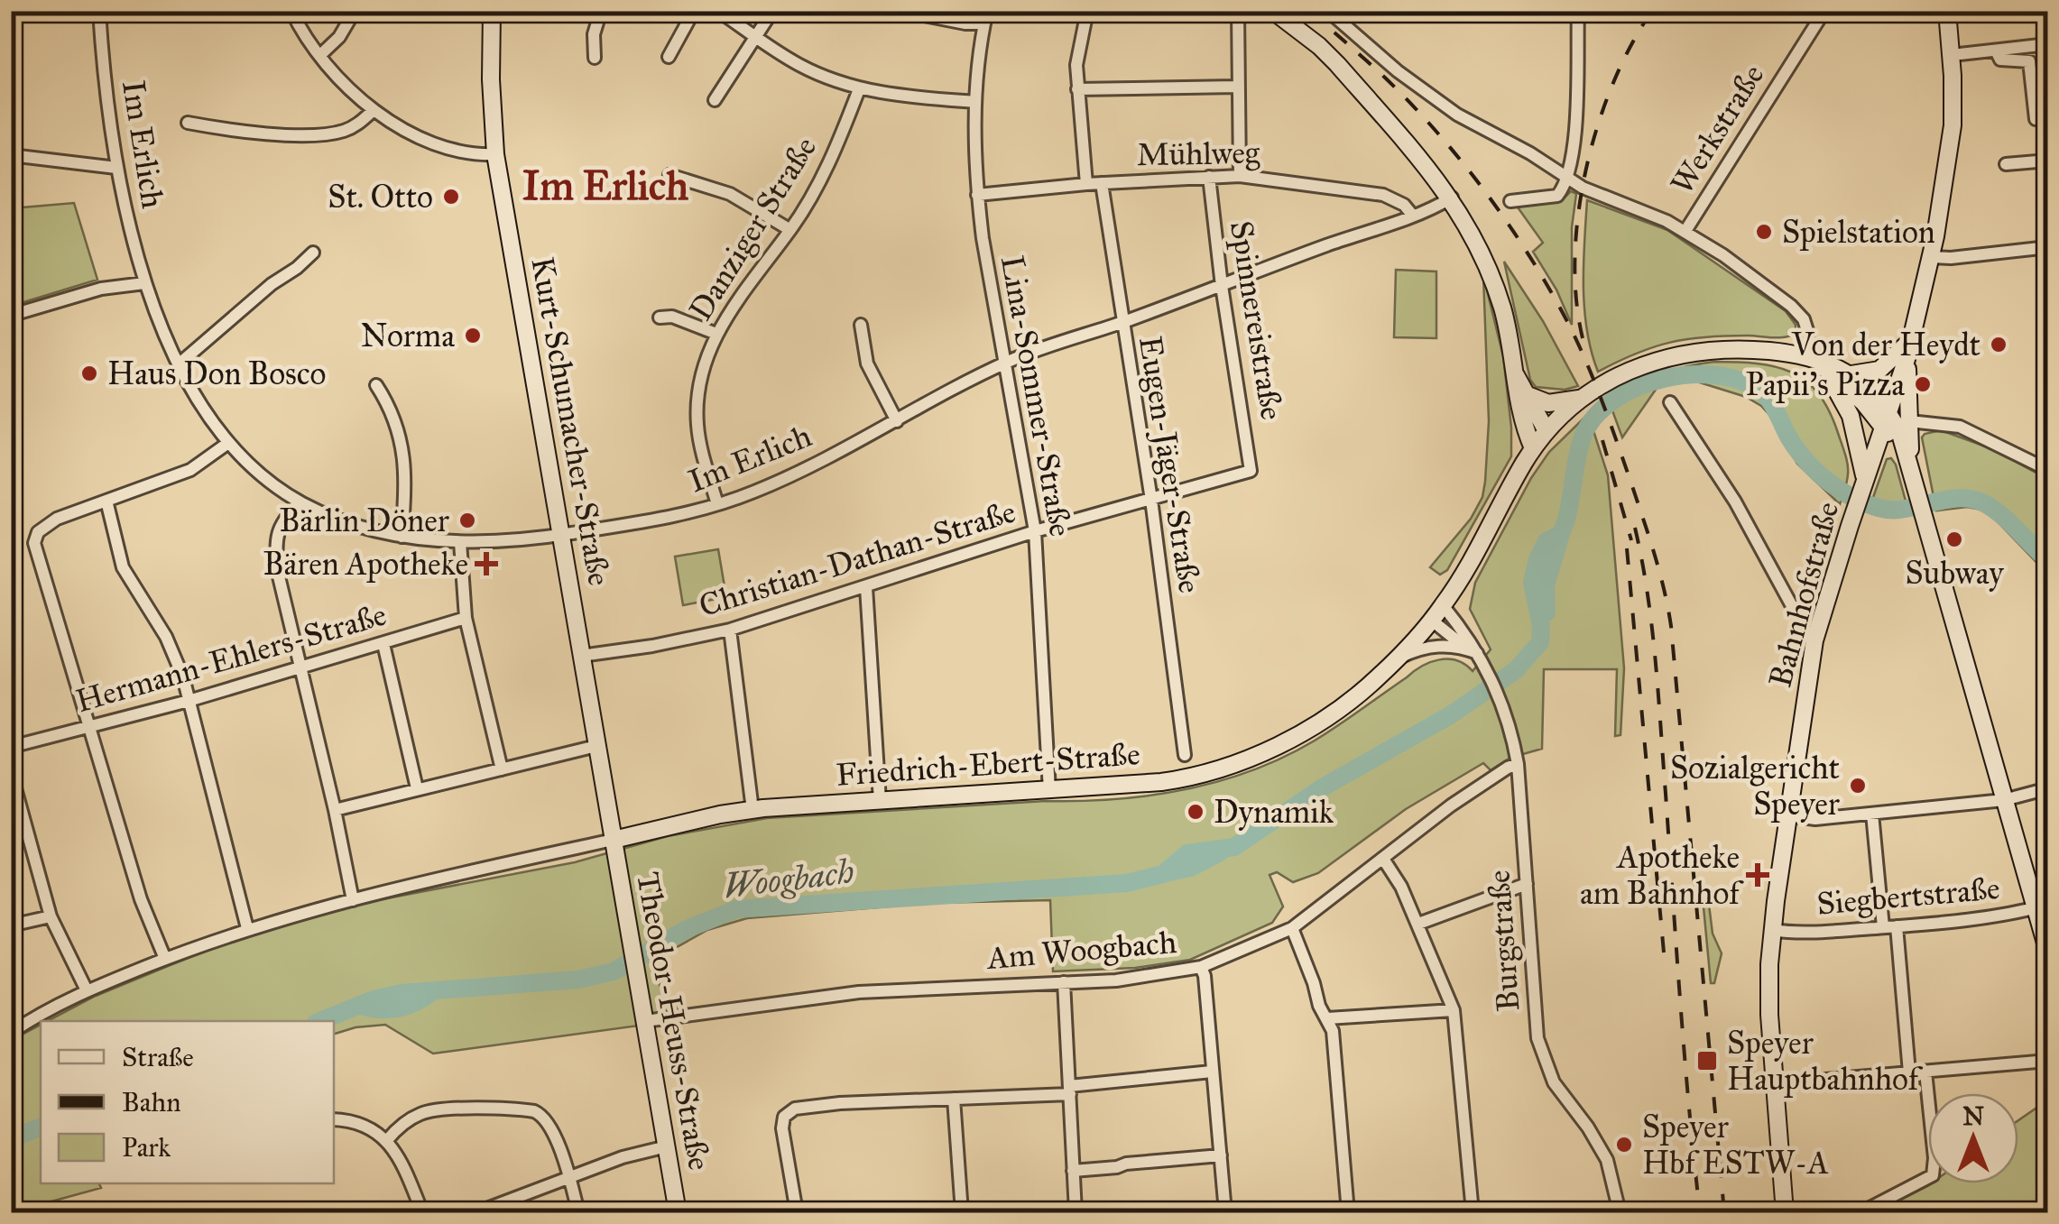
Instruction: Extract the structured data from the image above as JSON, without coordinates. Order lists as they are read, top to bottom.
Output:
{
  "streets": {
    "main road": [
      "Kurt-Schumacher-Straße",
      "Bahnhofstraße",
      "Friedrich-Ebert-Straße",
      "Theodor-Heuss-Straße"
    ],
    "street": [
      "Werkstraße",
      "Im Erlich",
      "Mühlweg",
      "Danziger Straße",
      "Spinnereistraße",
      "Lina-Sommer-Straße",
      "Eugen-Jäger-Straße",
      "Christian-Dathan-Straße",
      "Hermann-Ehlers-Straße",
      "Siegbertstraße",
      "Burgstraße",
      "Am Woogbach"
    ]
  },
  "crossings": [
    ["Im Erlich", "Mühlweg"],
    ["Im Erlich", "Danziger Straße"],
    ["Im Erlich", "Spinnereistraße"],
    ["Im Erlich", "Lina-Sommer-Straße"],
    ["Im Erlich", "Kurt-Schumacher-Straße"],
    ["Im Erlich", "Eugen-Jäger-Straße"],
    ["Mühlweg", "Spinnereistraße"],
    ["Mühlweg", "Lina-Sommer-Straße"],
    ["Mühlweg", "Eugen-Jäger-Straße"],
    ["Spinnereistraße", "Christian-Dathan-Straße"],
    ["Lina-Sommer-Straße", "Christian-Dathan-Straße"],
    ["Lina-Sommer-Straße", "Friedrich-Ebert-Straße"],
    ["Kurt-Schumacher-Straße", "Christian-Dathan-Straße"],
    ["Kurt-Schumacher-Straße", "Friedrich-Ebert-Straße"],
    ["Kurt-Schumacher-Straße", "Theodor-Heuss-Straße"],
    ["Eugen-Jäger-Straße", "Christian-Dathan-Straße"],
    ["Bahnhofstraße", "Friedrich-Ebert-Straße"],
    ["Bahnhofstraße", "Siegbertstraße"],
    ["Friedrich-Ebert-Straße", "Burgstraße"],
    ["Friedrich-Ebert-Straße", "Theodor-Heuss-Straße"],
    ["Burgstraße", "Am Woogbach"],
    ["Am Woogbach", "Theodor-Heuss-Straße"]
  ],
  "districts": ["Im Erlich"],
  "water": ["Woogbach"],
  "places": {
    "other": [
      "St. Otto",
      "Spielstation",
      "Norma",
      "Von der Heydt",
      "Haus Don Bosco",
      "Papii's Pizza",
      "Bärlin Döner",
      "Subway",
      "Sozialgericht Speyer",
      "Dynamik",
      "Speyer Hbf ESTW-A"
    ],
    "health": ["Bären Apotheke", "Apotheke am Bahnhof"],
    "transit": ["Speyer Hauptbahnhof"]
  },
  "legend": ["Straße", "Bahn", "Park"],
  "north": "top"
}
